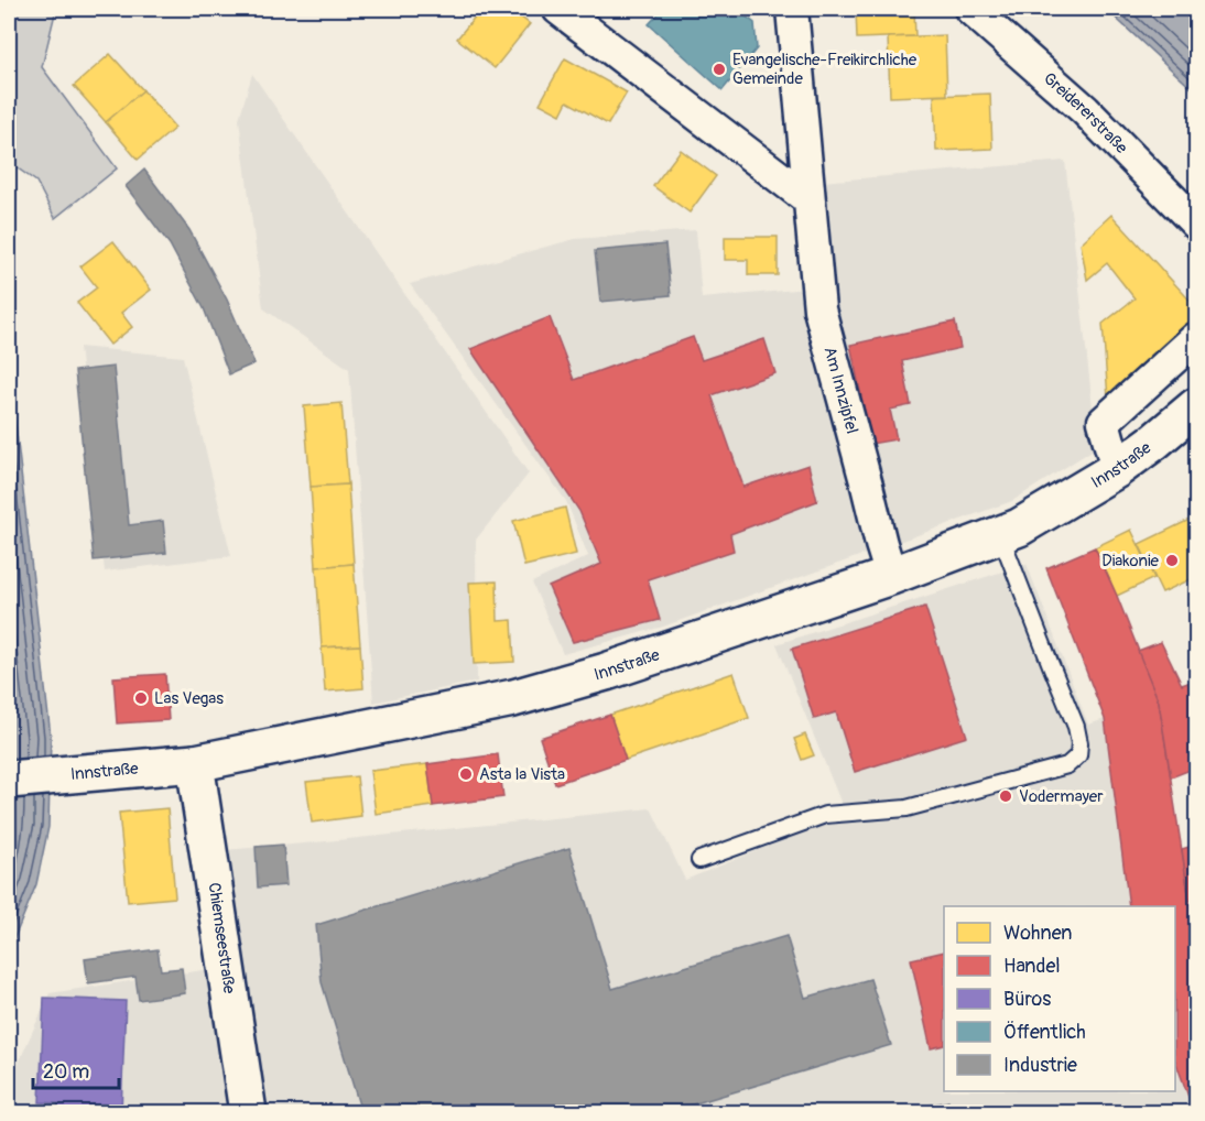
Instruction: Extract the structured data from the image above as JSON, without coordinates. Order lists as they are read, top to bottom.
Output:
{
  "streets": {
    "main road": ["Innstraße", "Chiemseestraße"],
    "street": ["Greidererstraße", "Am Innzipfel"]
  },
  "crossings": [
    ["Am Innzipfel", "Innstraße"],
    ["Innstraße", "Chiemseestraße"]
  ],
  "places": [
    "Evangelische-Freikirchliche Gemeinde",
    "Diakonie",
    "Las Vegas",
    "Asta la Vista",
    "Vodermayer"
  ],
  "legend": [
    "Wohnen",
    "Handel",
    "Büros",
    "Öffentlich",
    "Industrie"
  ],
  "scale_bar": "20 m"
}
